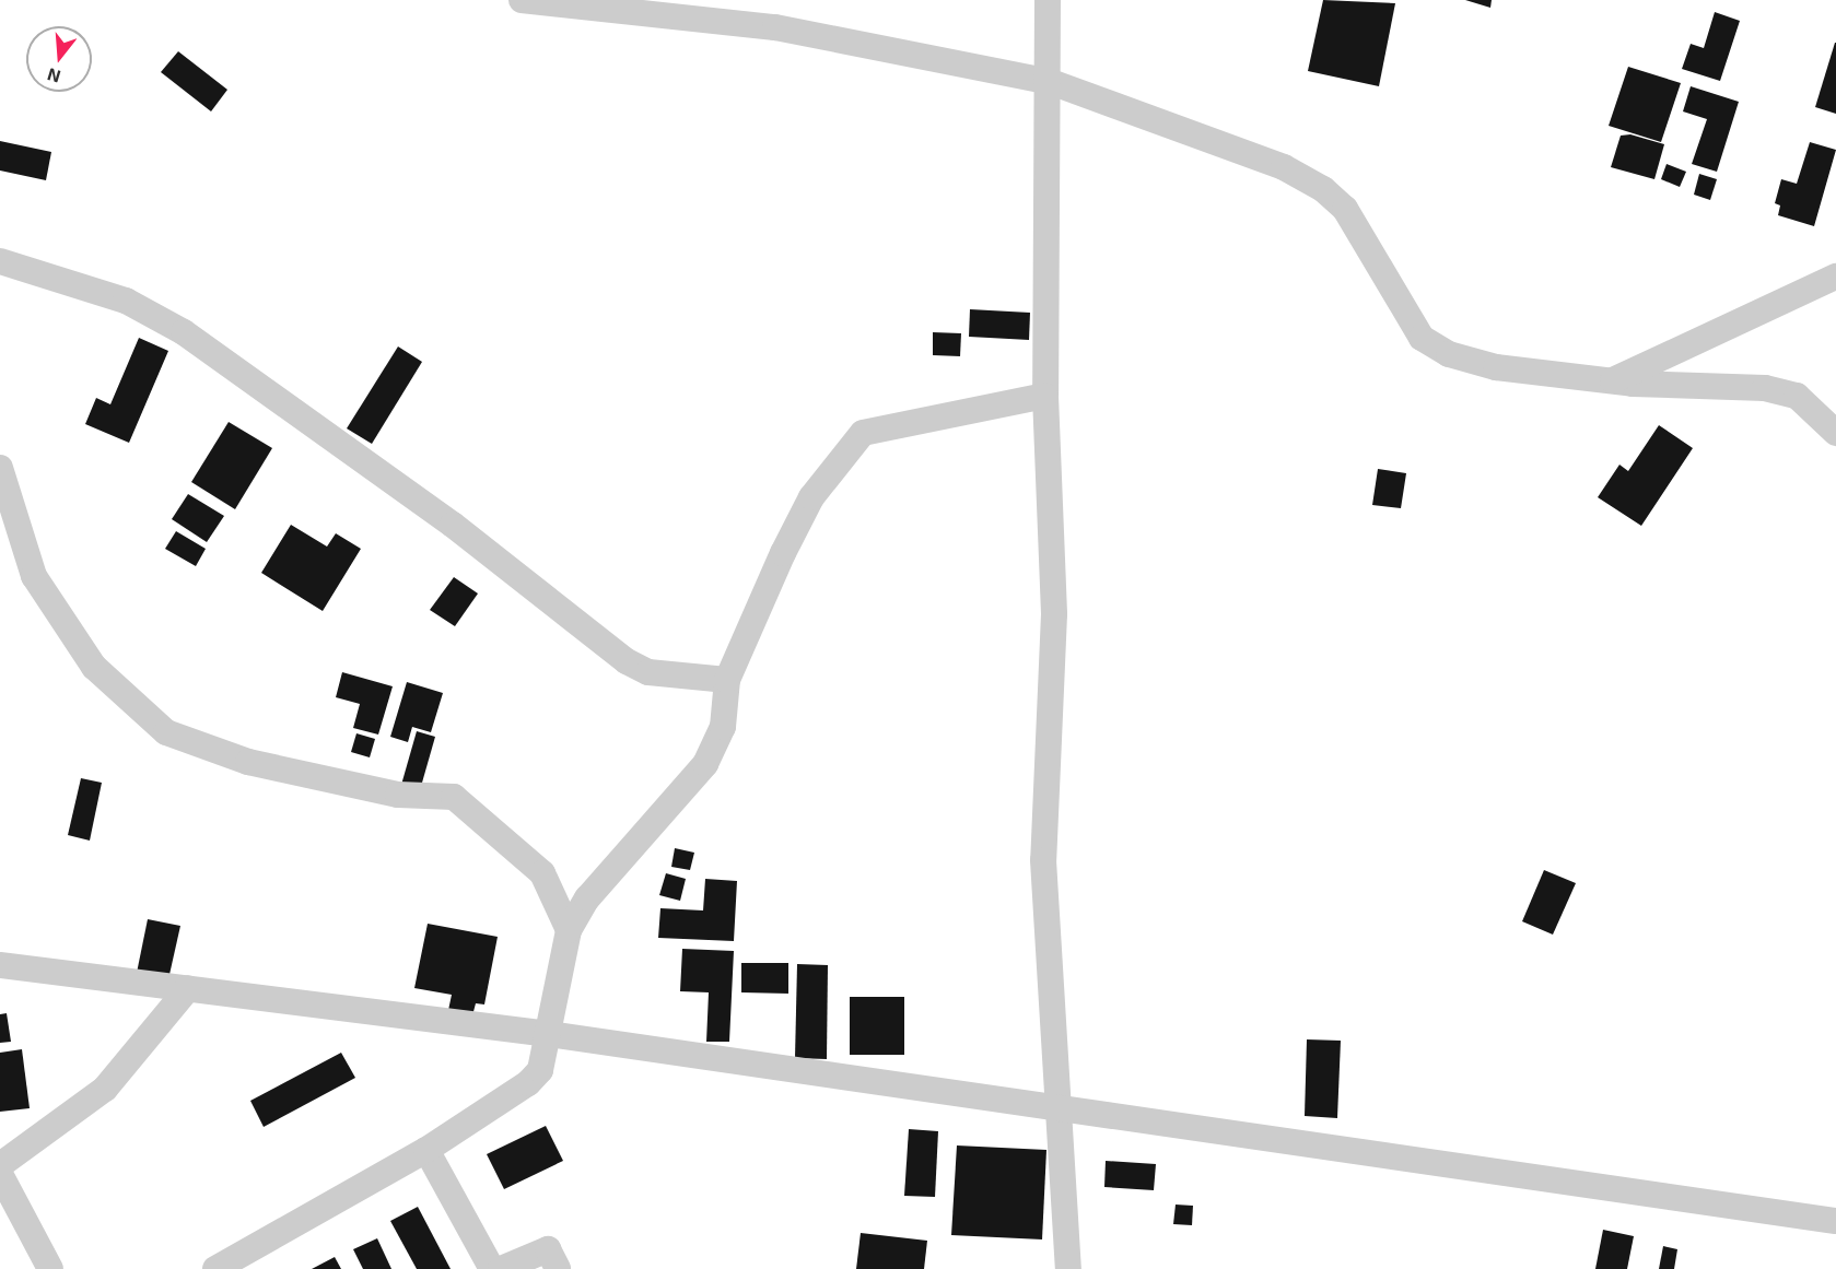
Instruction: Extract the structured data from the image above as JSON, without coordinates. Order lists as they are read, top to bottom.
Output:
{
  "north": "bottom"
}
